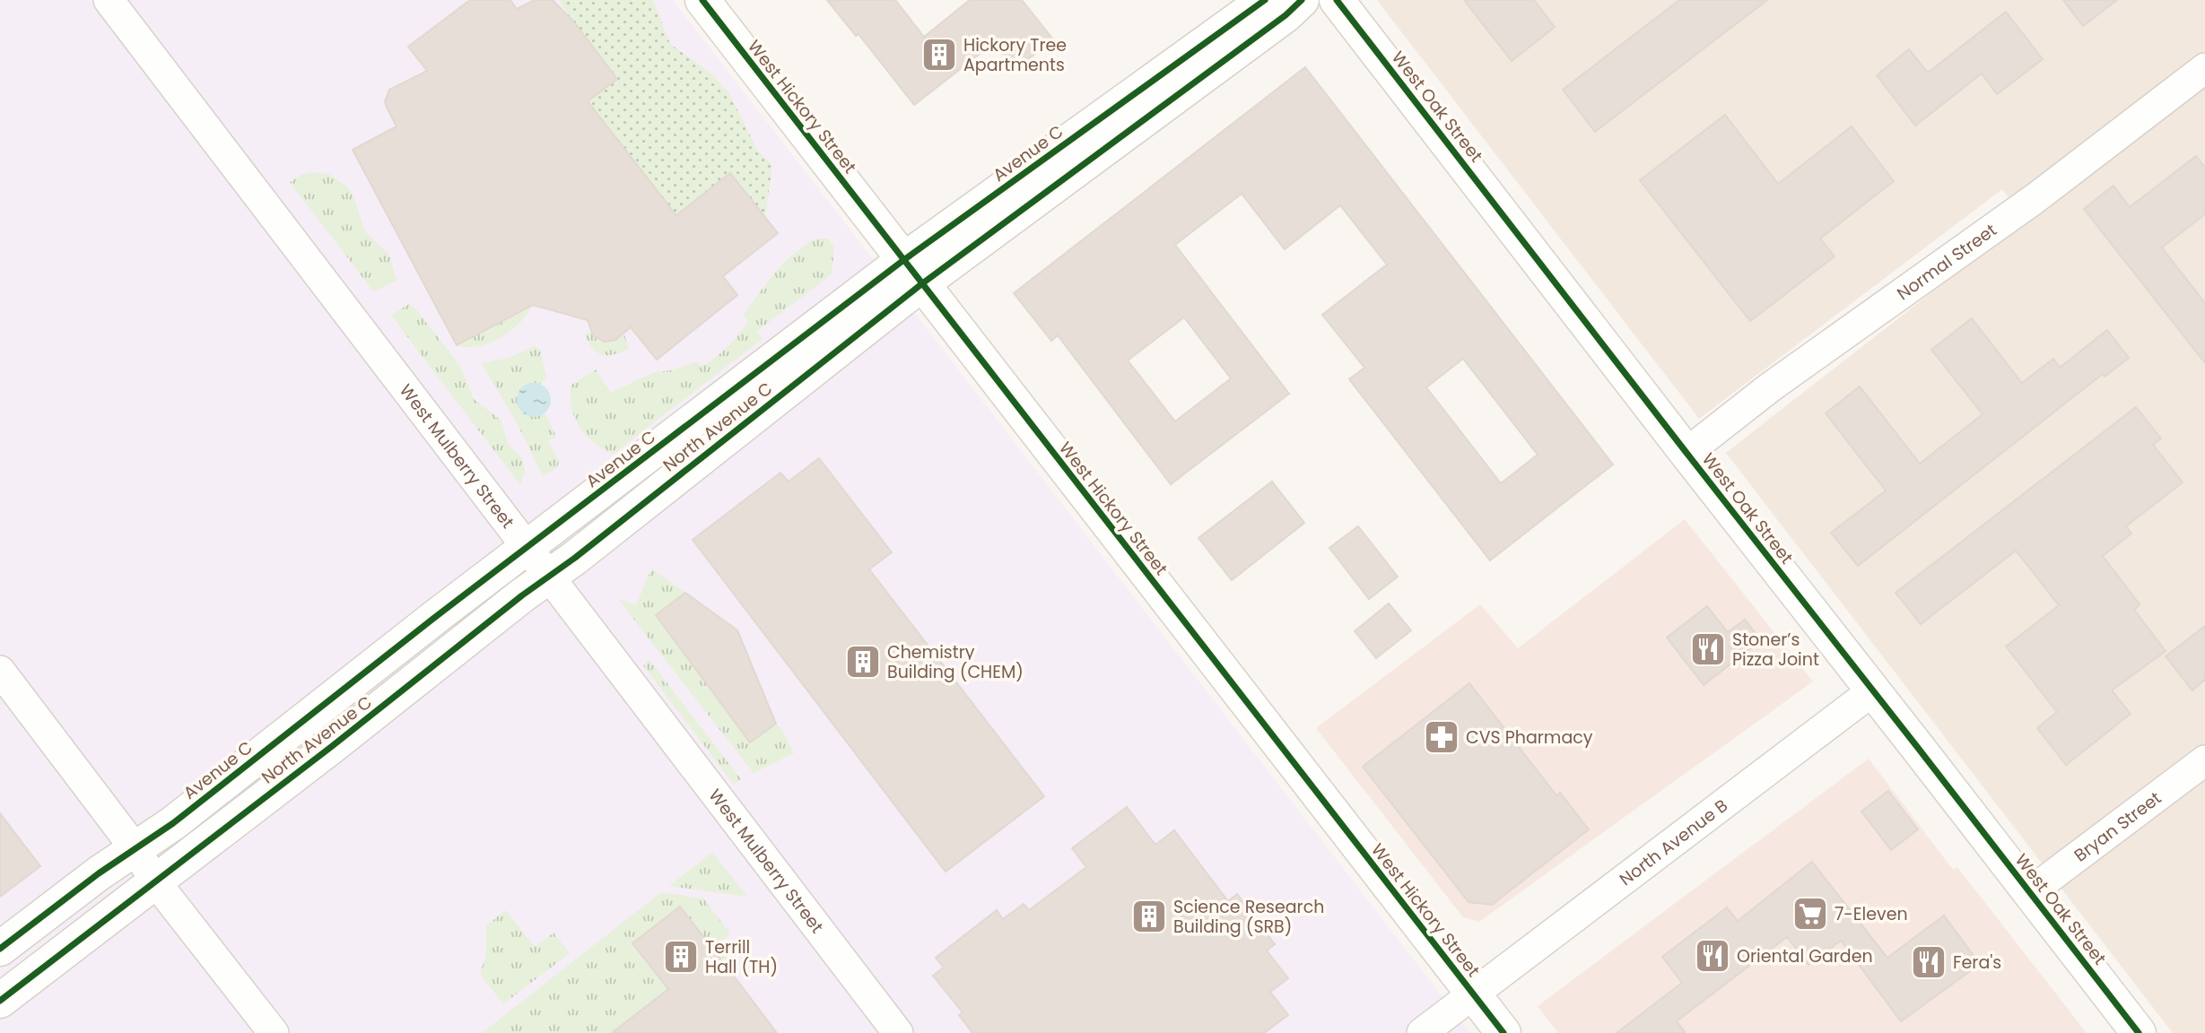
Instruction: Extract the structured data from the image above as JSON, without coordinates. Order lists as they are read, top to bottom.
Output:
{
  "streets": {
    "street": [
      "West Hickory Street",
      "West Oak Street",
      "Avenue C",
      "Normal Street",
      "North Avenue C",
      "West Mulberry Street",
      "Bryan Street",
      "North Avenue B"
    ]
  },
  "crossings": [
    ["West Hickory Street", "Avenue C"],
    ["West Hickory Street", "North Avenue C"],
    ["West Hickory Street", "North Avenue B"],
    ["West Oak Street", "Normal Street"],
    ["West Oak Street", "Bryan Street"],
    ["West Oak Street", "North Avenue B"],
    ["Avenue C", "North Avenue C"],
    ["Avenue C", "West Mulberry Street"],
    ["North Avenue C", "West Mulberry Street"]
  ],
  "places": {
    "building": [
      "Hickory Tree Apartments",
      "Chemistry Building (CHEM)",
      "Science Research Building (SRB)",
      "Terrill Hall (TH)"
    ],
    "restaurant": ["Stoner’s Pizza Joint", "Oriental Garden", "Fera's"],
    "pharmacy": ["CVS Pharmacy"],
    "supermarket": ["7-Eleven"]
  }
}
